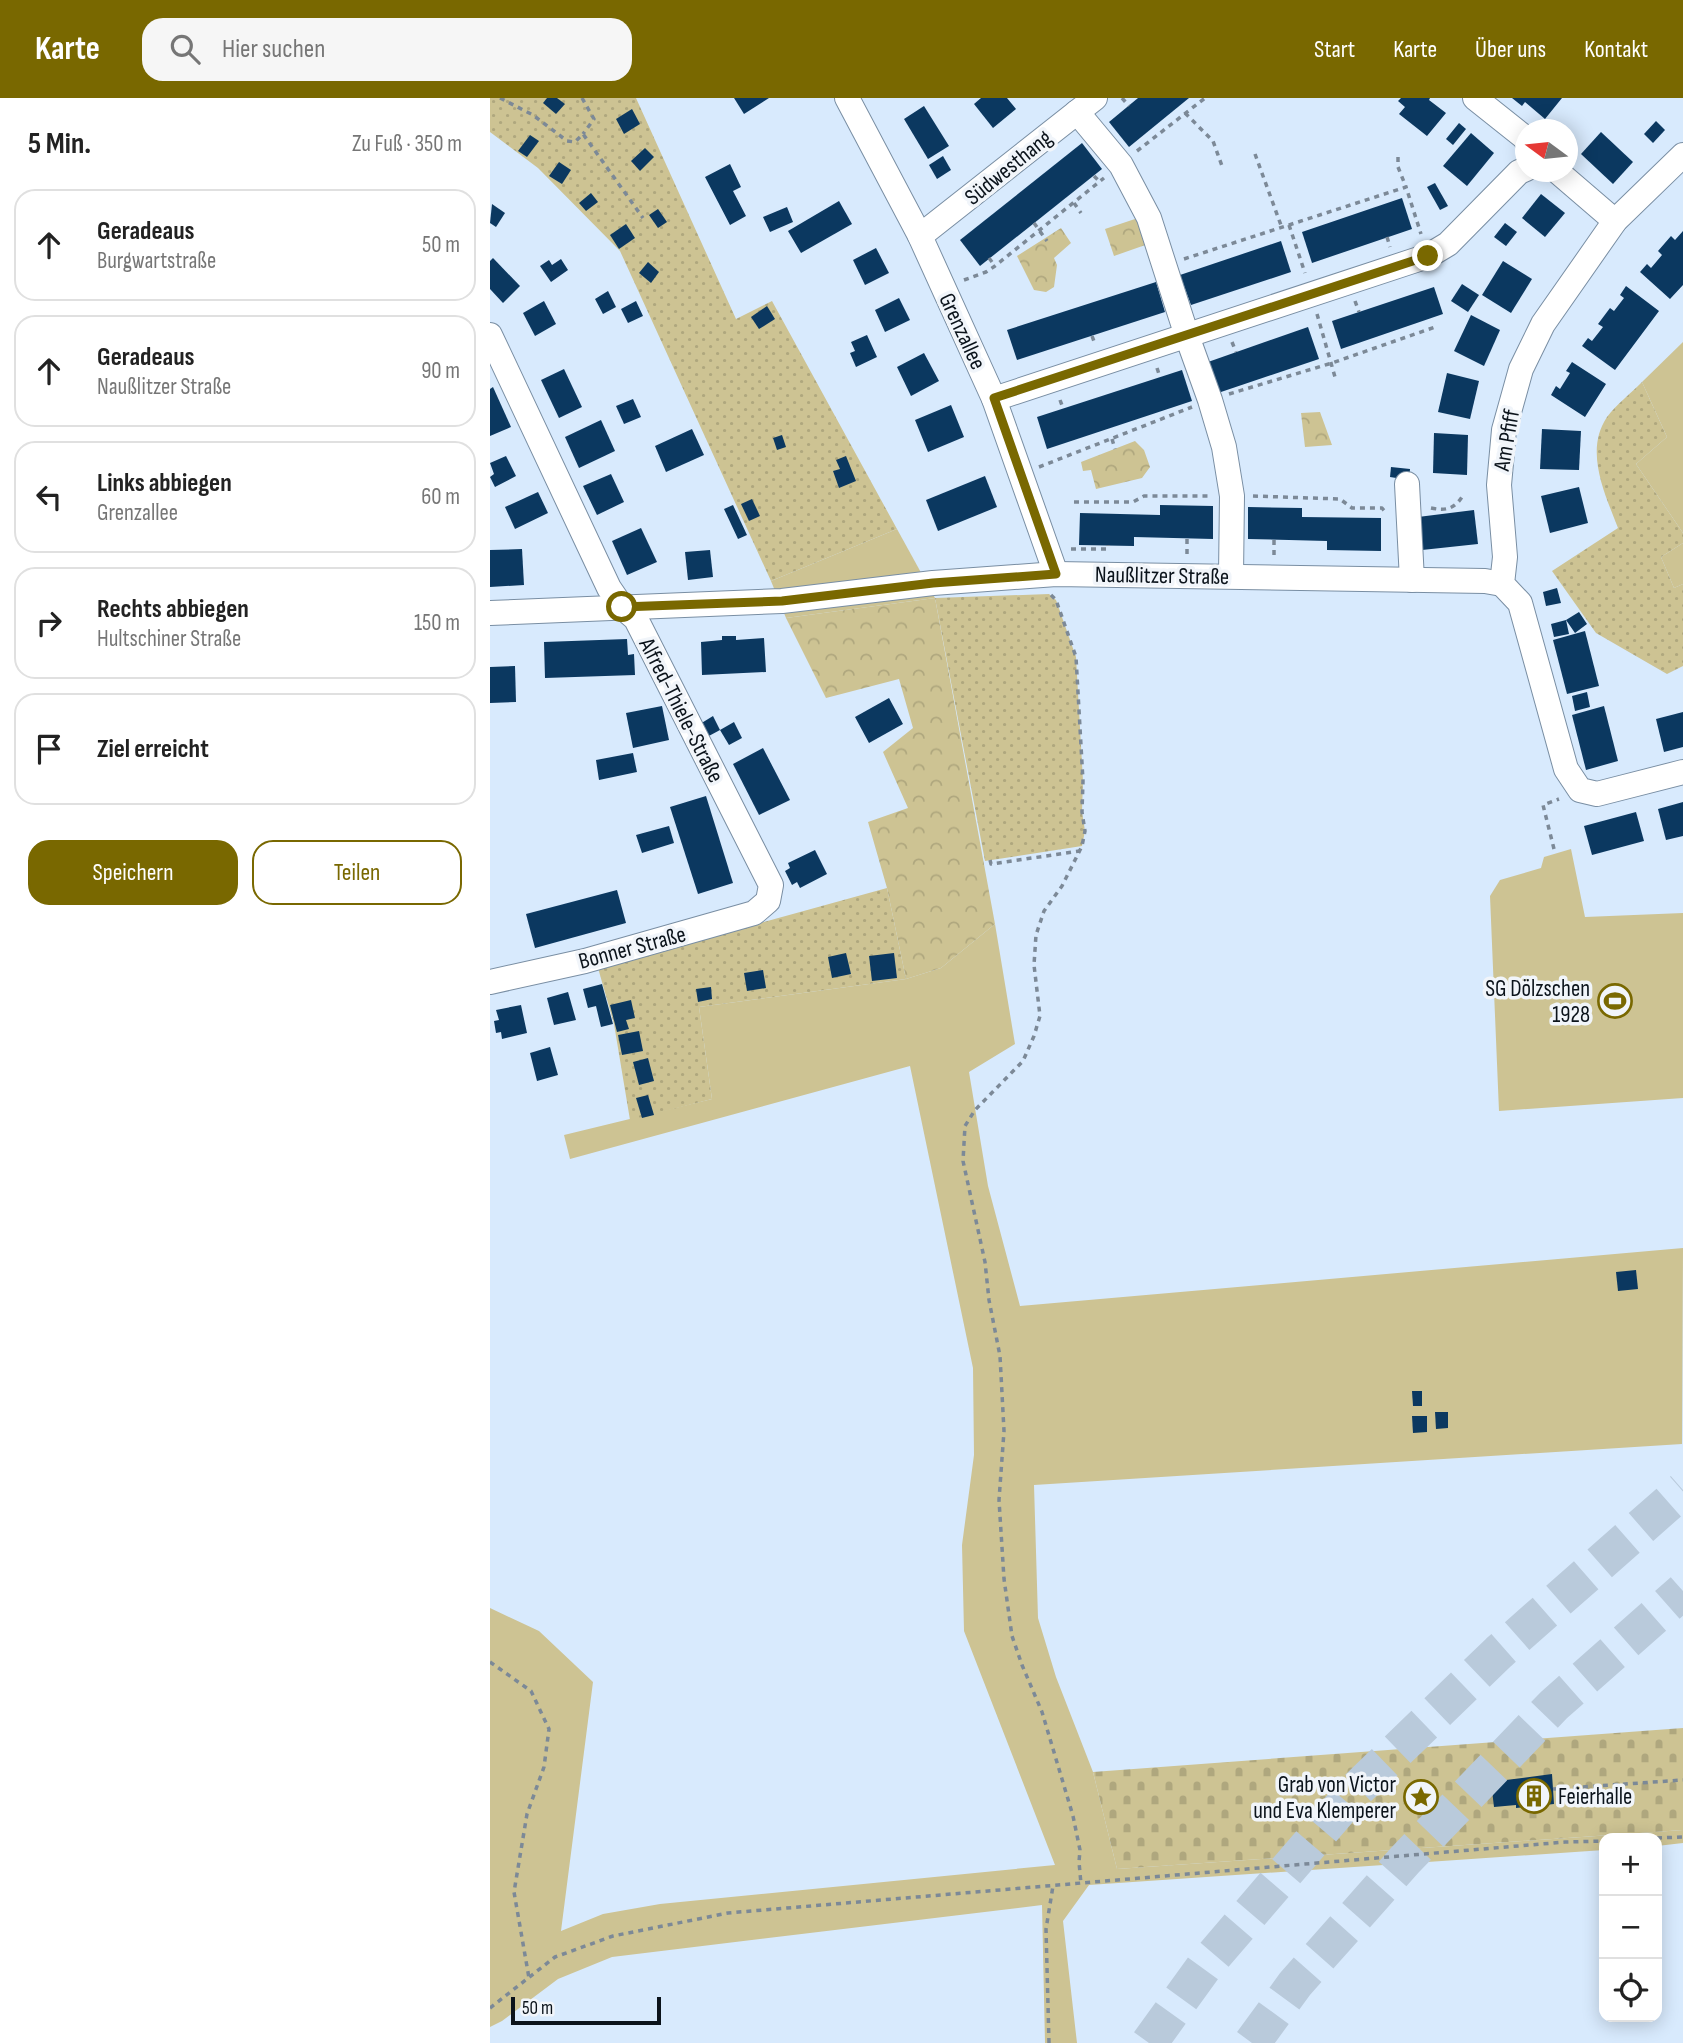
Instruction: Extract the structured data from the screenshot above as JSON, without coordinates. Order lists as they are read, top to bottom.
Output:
{
  "streets": {
    "street": [
      "Südwesthang",
      "Grenzallee",
      "Am Pfiff",
      "Naußlitzer Straße",
      "Alfred-Thiele-Straße",
      "Bonner Straße"
    ]
  },
  "crossings": [
    ["Südwesthang", "Grenzallee"],
    ["Grenzallee", "Naußlitzer Straße"],
    ["Am Pfiff", "Naußlitzer Straße"],
    ["Naußlitzer Straße", "Alfred-Thiele-Straße"],
    ["Alfred-Thiele-Straße", "Bonner Straße"]
  ],
  "places": {
    "sports": ["SG Dölzschen 1928"],
    "building": ["Feierhalle"],
    "place": ["Grab von Victor und Eva Klemperer"]
  },
  "scale_bar": "50 m",
  "north": "left",
  "page": {
    "header": "Karte",
    "search": "Hier suchen",
    "nav": [
      "Start",
      "Karte",
      "Über uns",
      "Kontakt"
    ],
    "heading": ["5 Min.", "Zu Fuß · 350 m"],
    "list": [
      ["Geradeaus", "Burgwartstraße", "50 m"],
      ["Geradeaus", "Naußlitzer Straße", "90 m"],
      ["Links abbiegen", "Grenzallee", "60 m"],
      ["Rechts abbiegen", "Hultschiner Straße", "150 m"],
      "Ziel erreicht"
    ],
    "buttons": ["Speichern", "Teilen"],
    "map_buttons": ["+", "−"],
    "scale": "50 m"
  }
}
